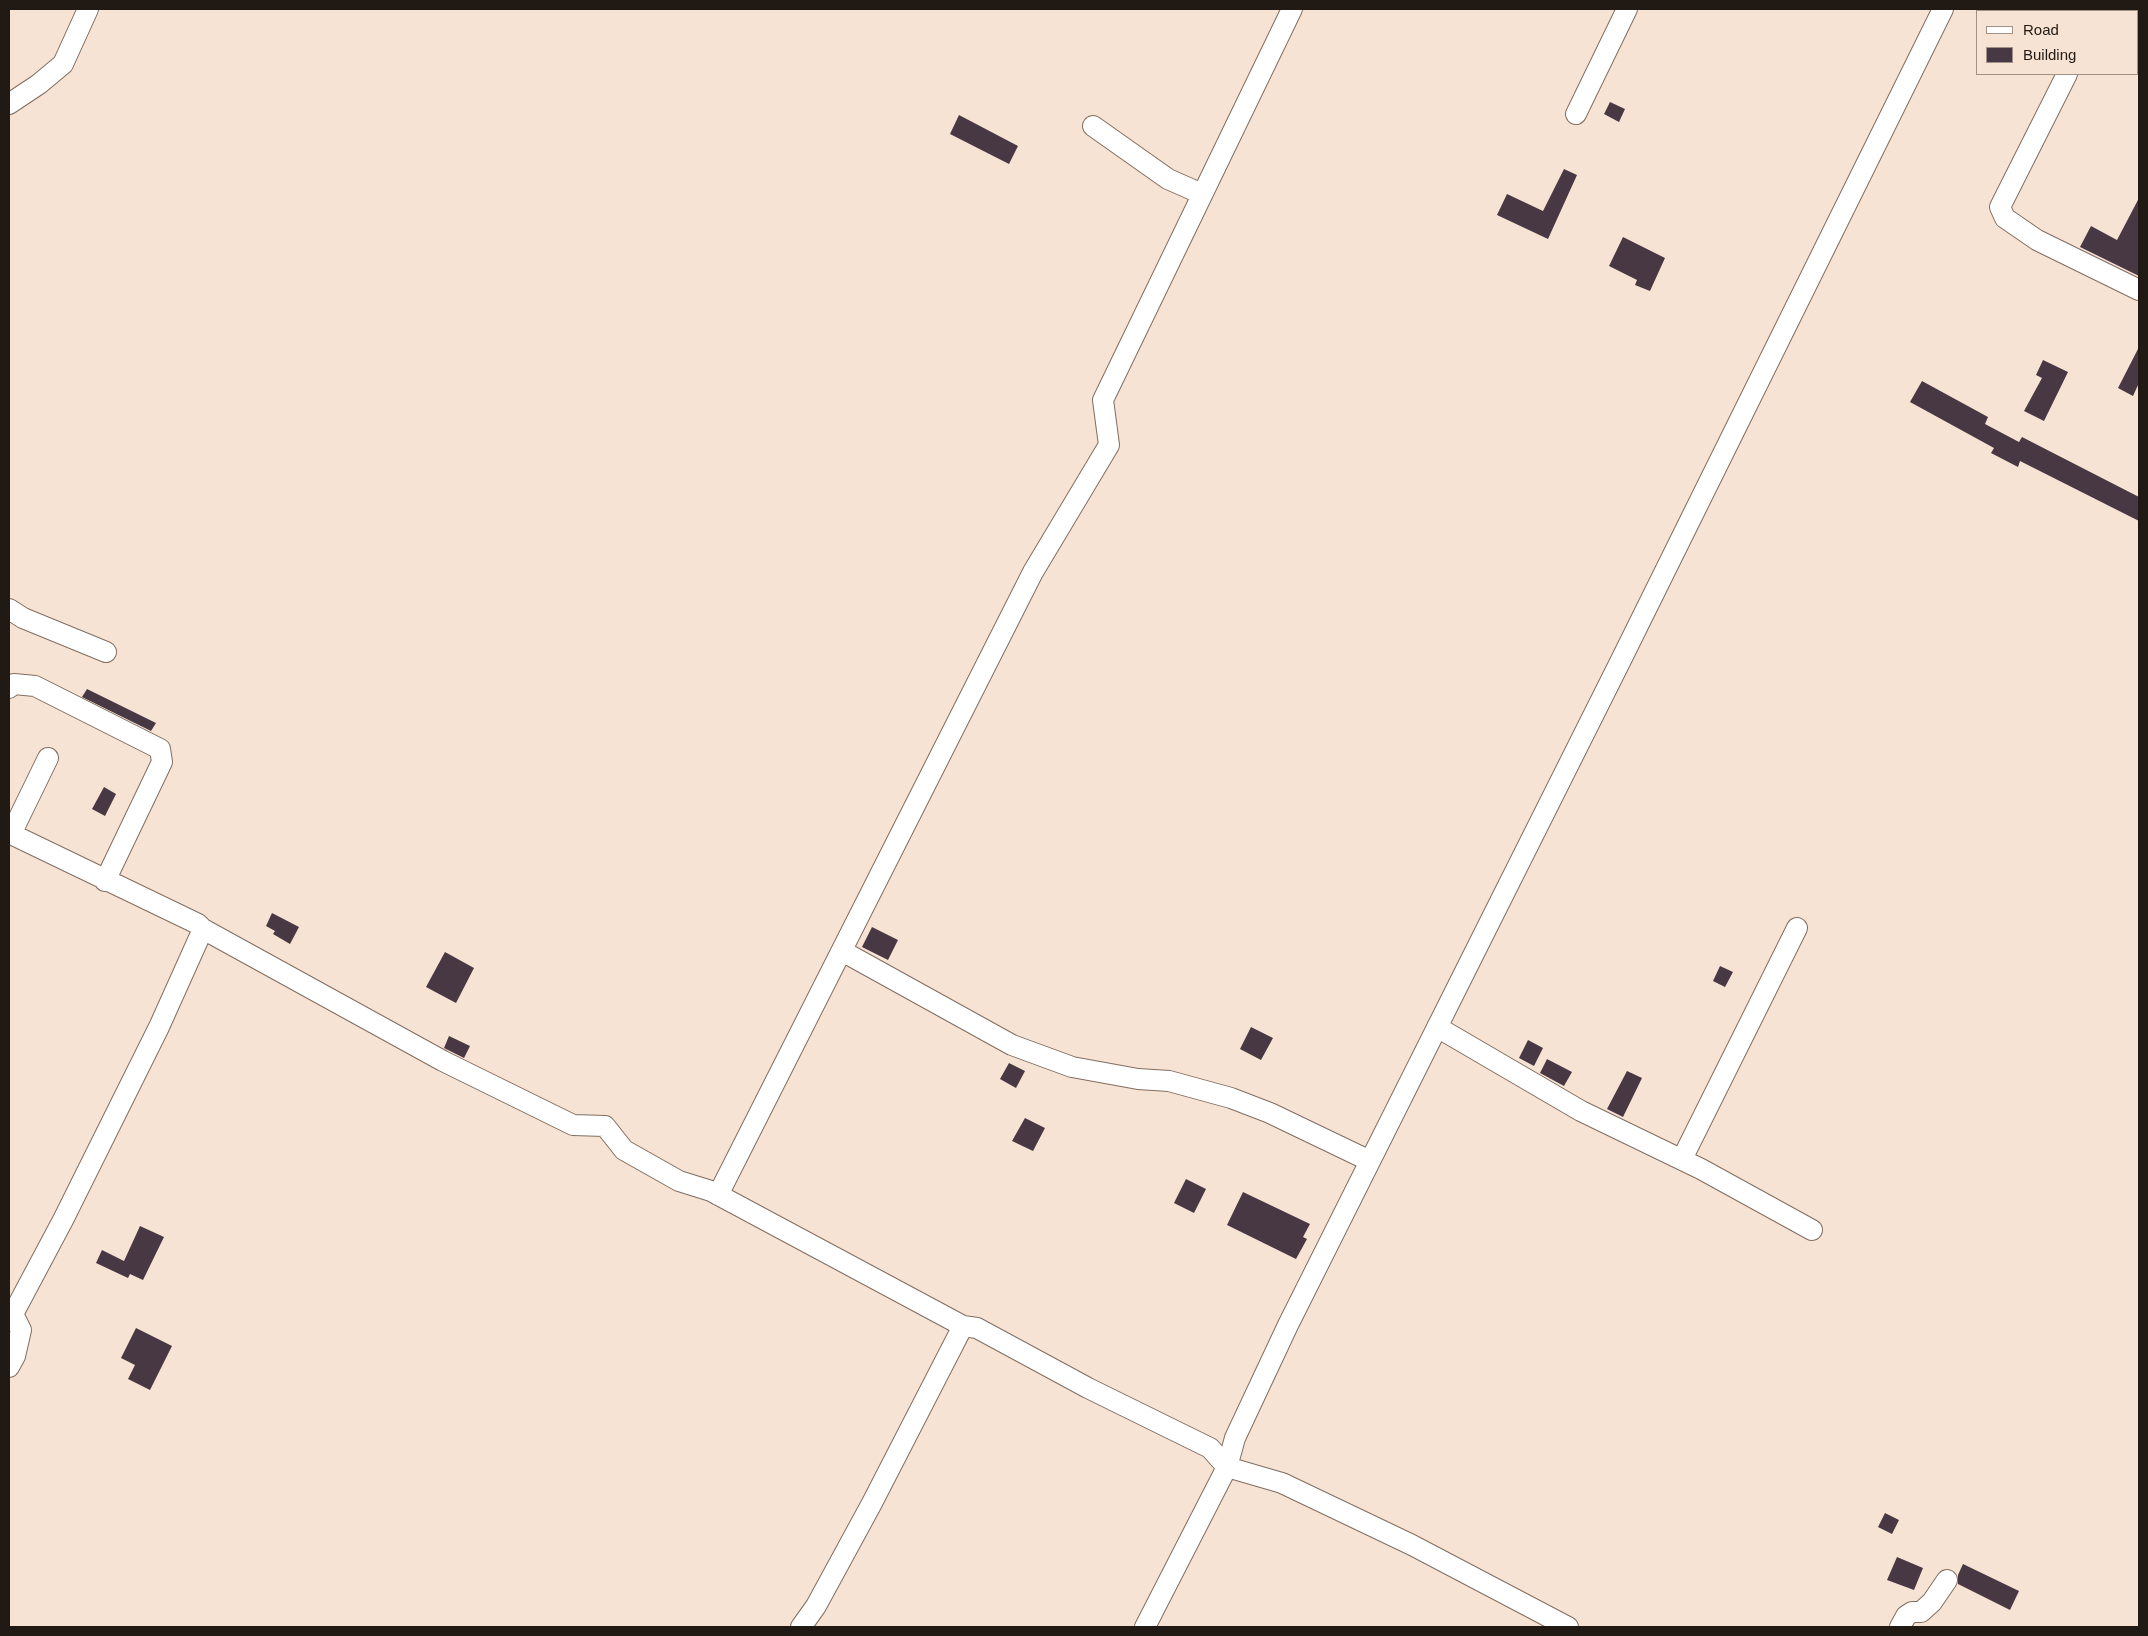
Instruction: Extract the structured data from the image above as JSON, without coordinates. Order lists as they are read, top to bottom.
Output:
{
  "legend": ["Road", "Building"]
}
